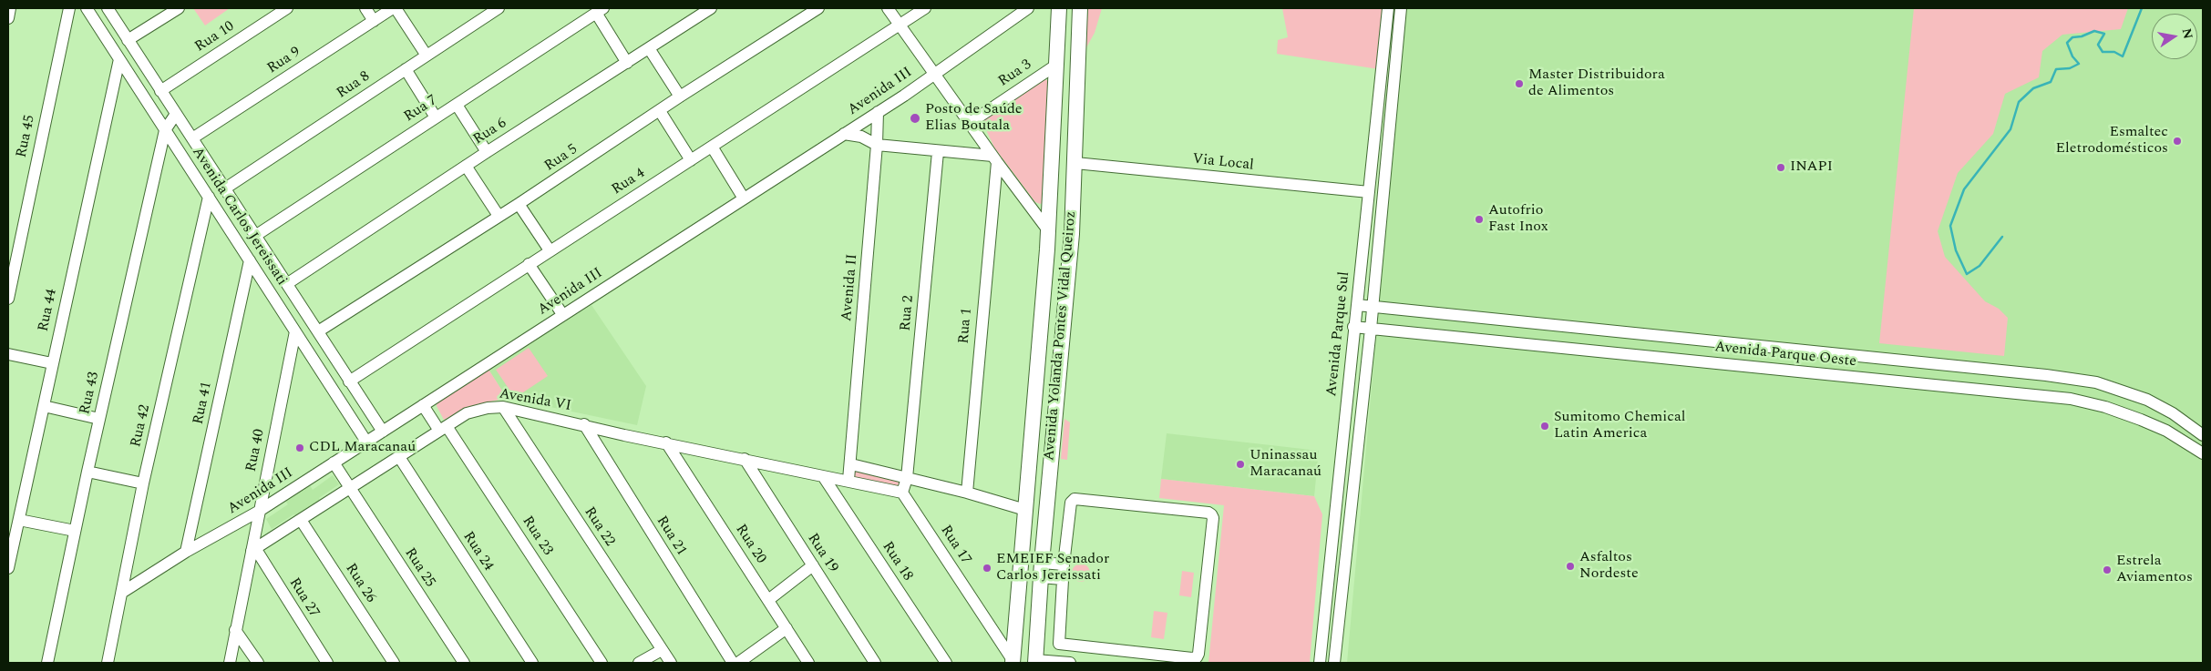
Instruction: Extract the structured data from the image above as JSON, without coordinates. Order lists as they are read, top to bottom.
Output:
{
  "streets": {
    "main road": ["Avenida Yolanda Pontes Vidal Queiroz"],
    "street": [
      "Rua 10",
      "Rua 9",
      "Rua 3",
      "Rua 8",
      "Avenida III",
      "Rua 7",
      "Rua 6",
      "Rua 45",
      "Rua 5",
      "Via Local",
      "Rua 4",
      "Avenida Carlos Jereissati",
      "Avenida II",
      "Rua 44",
      "Rua 2",
      "Rua 1",
      "Avenida Parque Sul",
      "Avenida Parque Oeste",
      "Rua 43",
      "Avenida VI",
      "Rua 41",
      "Rua 42",
      "Rua 40",
      "Rua 22",
      "Rua 23",
      "Rua 21",
      "Rua 20",
      "Rua 17",
      "Rua 24",
      "Rua 19",
      "Rua 18",
      "Rua 25",
      "Rua 26",
      "Rua 27"
    ]
  },
  "crossings": [
    ["Rua 10", "Avenida Carlos Jereissati"],
    ["Rua 9", "Avenida Carlos Jereissati"],
    ["Rua 3", "Avenida Yolanda Pontes Vidal Queiroz"],
    ["Rua 8", "Avenida Carlos Jereissati"],
    ["Avenida III", "Avenida Carlos Jereissati"],
    ["Avenida III", "Avenida II"],
    ["Avenida III", "Rua 41"],
    ["Avenida III", "Rua 42"],
    ["Avenida III", "Rua 40"],
    ["Avenida III", "Rua 23"],
    ["Avenida III", "Rua 25"],
    ["Rua 7", "Avenida Carlos Jereissati"],
    ["Rua 6", "Avenida Carlos Jereissati"],
    ["Rua 5", "Avenida Carlos Jereissati"],
    ["Via Local", "Avenida Parque Sul"],
    ["Via Local", "Avenida Yolanda Pontes Vidal Queiroz"],
    ["Rua 4", "Avenida Carlos Jereissati"],
    ["Avenida Carlos Jereissati", "Rua 44"],
    ["Avenida Carlos Jereissati", "Rua 43"],
    ["Avenida Carlos Jereissati", "Rua 41"],
    ["Avenida Carlos Jereissati", "Rua 42"],
    ["Avenida Carlos Jereissati", "Rua 40"],
    ["Avenida II", "Avenida VI"],
    ["Rua 2", "Avenida VI"],
    ["Rua 2", "Rua 17"],
    ["Avenida Parque Sul", "Avenida Parque Oeste"],
    ["Avenida Yolanda Pontes Vidal Queiroz", "Rua 17"],
    ["Avenida VI", "Rua 40"],
    ["Avenida VI", "Rua 22"],
    ["Avenida VI", "Rua 23"],
    ["Avenida VI", "Rua 21"],
    ["Avenida VI", "Rua 20"],
    ["Avenida VI", "Rua 17"],
    ["Avenida VI", "Rua 24"],
    ["Avenida VI", "Rua 19"],
    ["Avenida VI", "Rua 18"],
    ["Avenida VI", "Rua 25"],
    ["Avenida VI", "Rua 26"],
    ["Avenida VI", "Rua 27"],
    ["Rua 40", "Rua 27"]
  ],
  "places": [
    "Master Distribuidora de Alimentos",
    "Posto de Saúde Elias Boutala",
    "Esmaltec Eletrodomésticos",
    "INAPI",
    "Autofrio Fast Inox",
    "Sumitomo Chemical Latin America",
    "CDL Maracanaú",
    "Uninassau Maracanaú",
    "Asfaltos Nordeste",
    "EMEIEF Senador Carlos Jereissati",
    "Estrela Aviamentos"
  ],
  "north": "right"
}
